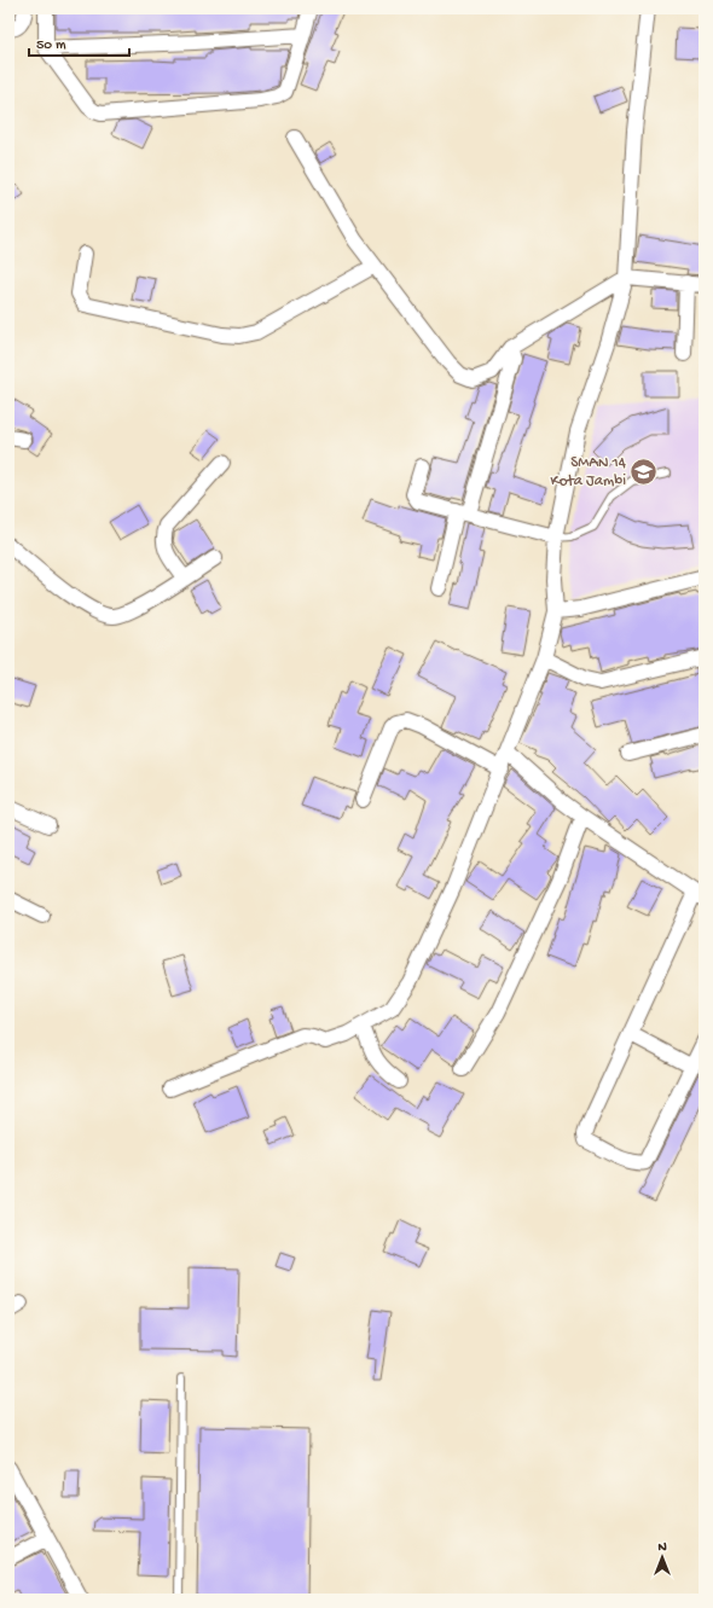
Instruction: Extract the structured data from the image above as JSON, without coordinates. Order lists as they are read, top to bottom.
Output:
{
  "places": {
    "school or university": ["SMAN 14 Kota Jambi"]
  },
  "scale_bar": "50 m",
  "north": "top"
}
